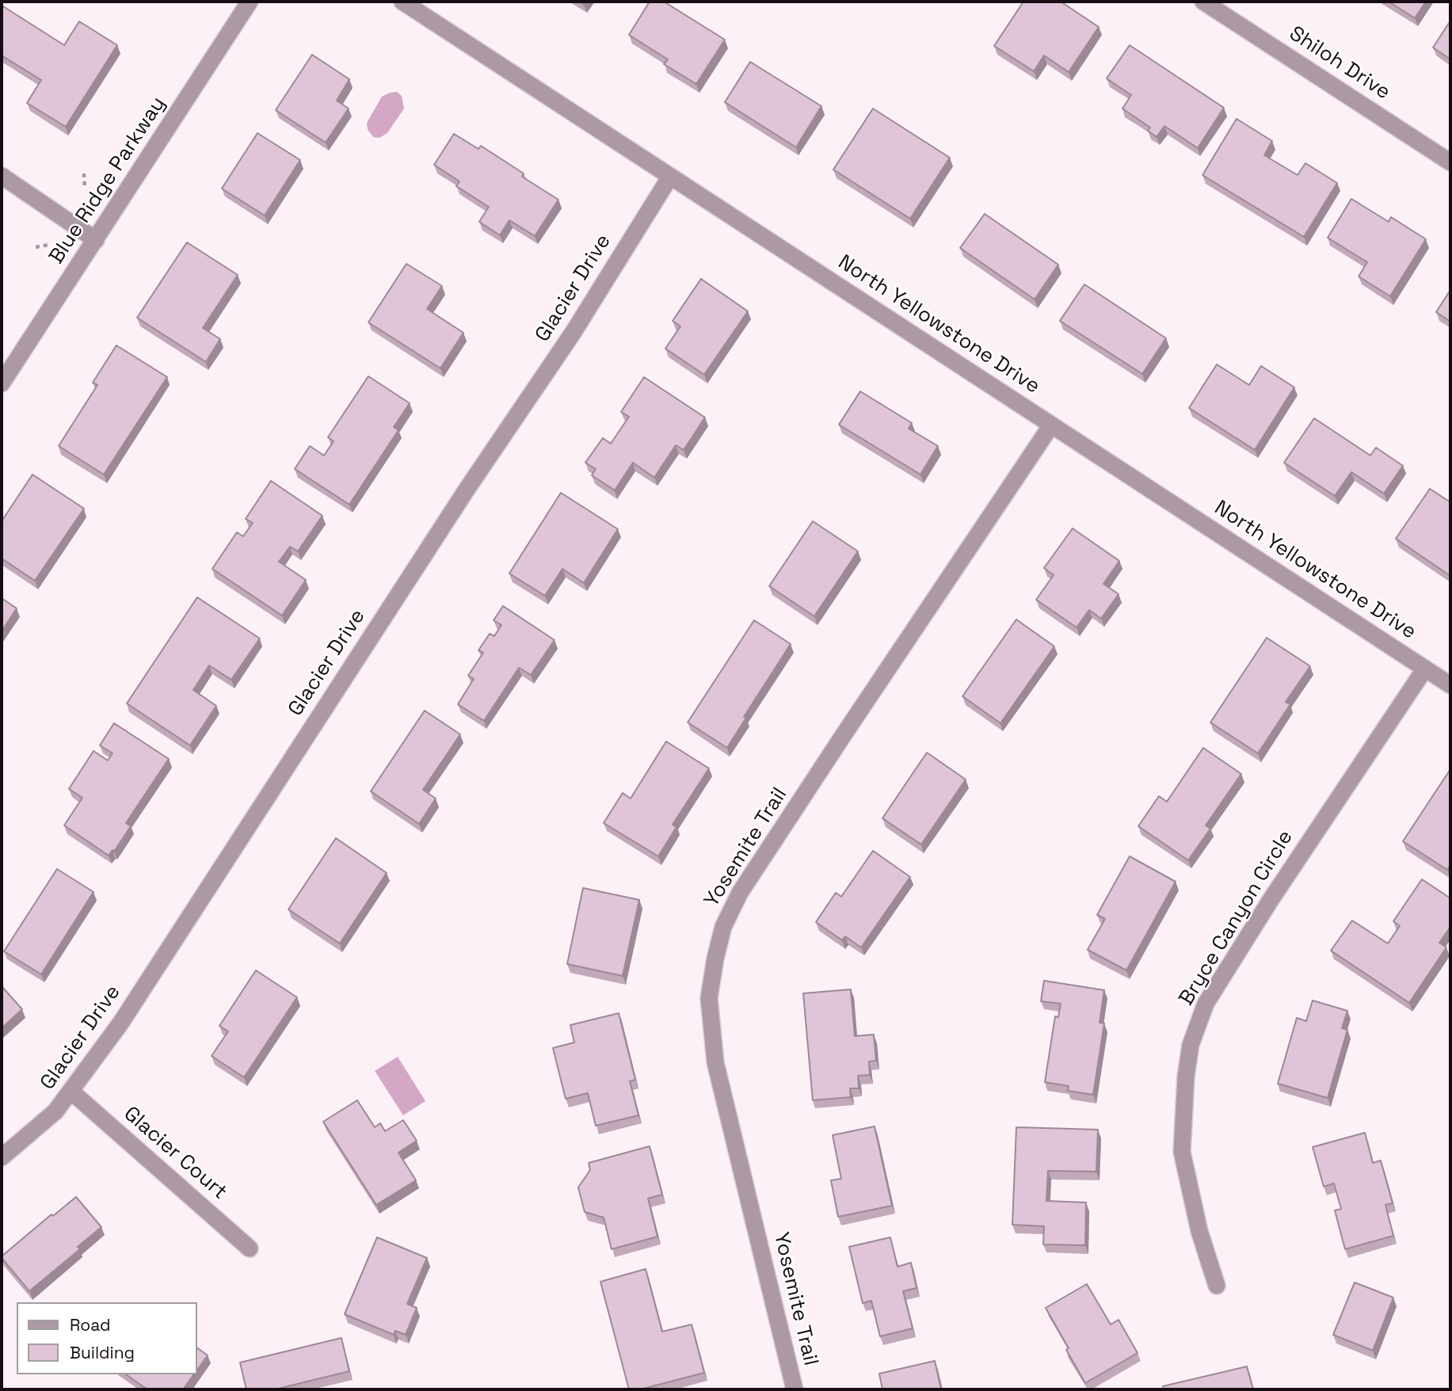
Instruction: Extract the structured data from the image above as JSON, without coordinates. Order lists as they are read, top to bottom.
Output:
{
  "streets": {
    "street": [
      "Shiloh Drive",
      "Blue Ridge Parkway",
      "Glacier Drive",
      "North Yellowstone Drive",
      "Yosemite Trail",
      "Bryce Canyon Circle",
      "Glacier Court"
    ]
  },
  "crossings": [
    ["Glacier Drive", "North Yellowstone Drive"],
    ["Glacier Drive", "Glacier Court"],
    ["North Yellowstone Drive", "Yosemite Trail"],
    ["North Yellowstone Drive", "Bryce Canyon Circle"]
  ],
  "legend": ["Road", "Building"]
}
